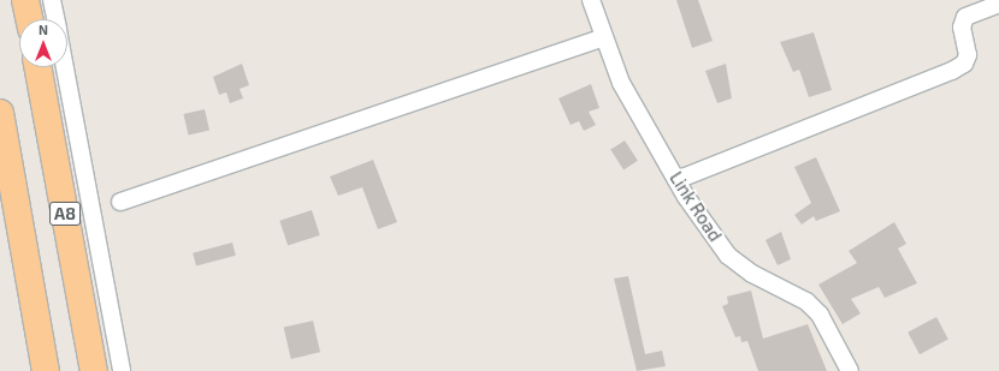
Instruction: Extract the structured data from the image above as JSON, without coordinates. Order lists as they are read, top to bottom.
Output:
{
  "streets": {
    "highway": ["A8"],
    "street": ["Link Road"]
  },
  "north": "top"
}
